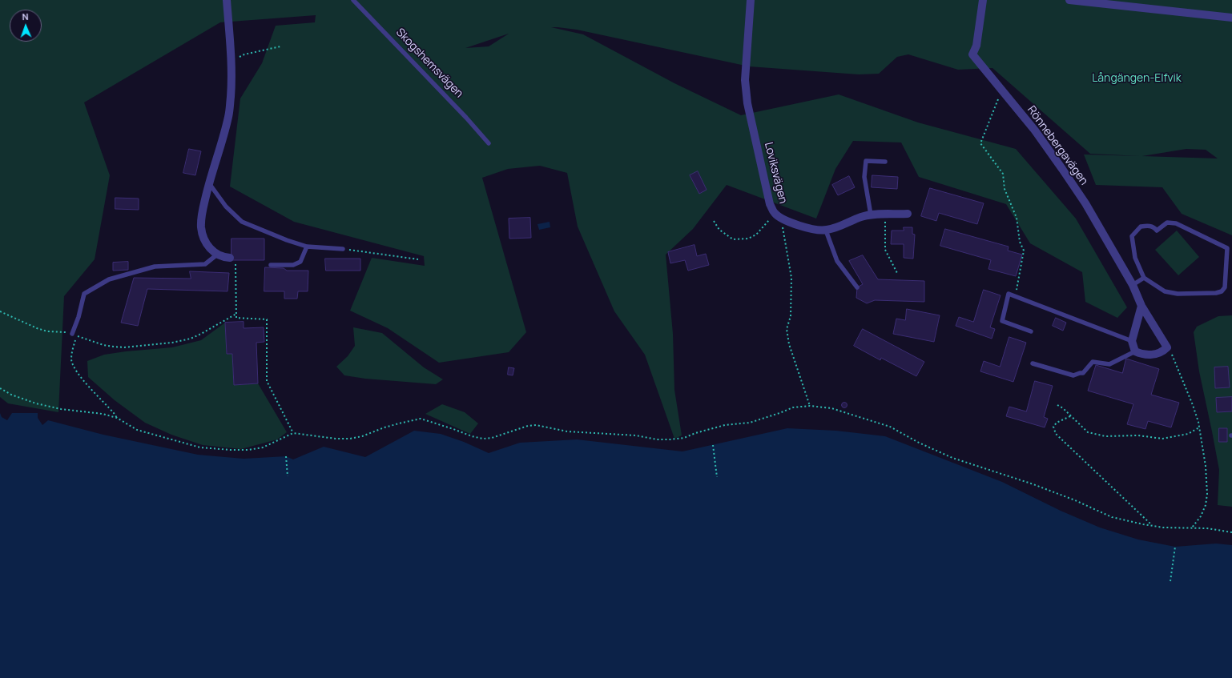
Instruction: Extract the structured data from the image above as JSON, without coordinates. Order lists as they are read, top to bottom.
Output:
{
  "streets": {
    "street": ["Rönnebergavägen", "Loviksvägen"],
    "lane": ["Skogshemsvägen"]
  },
  "parks": ["Långängen-Elfvik"],
  "north": "top"
}
